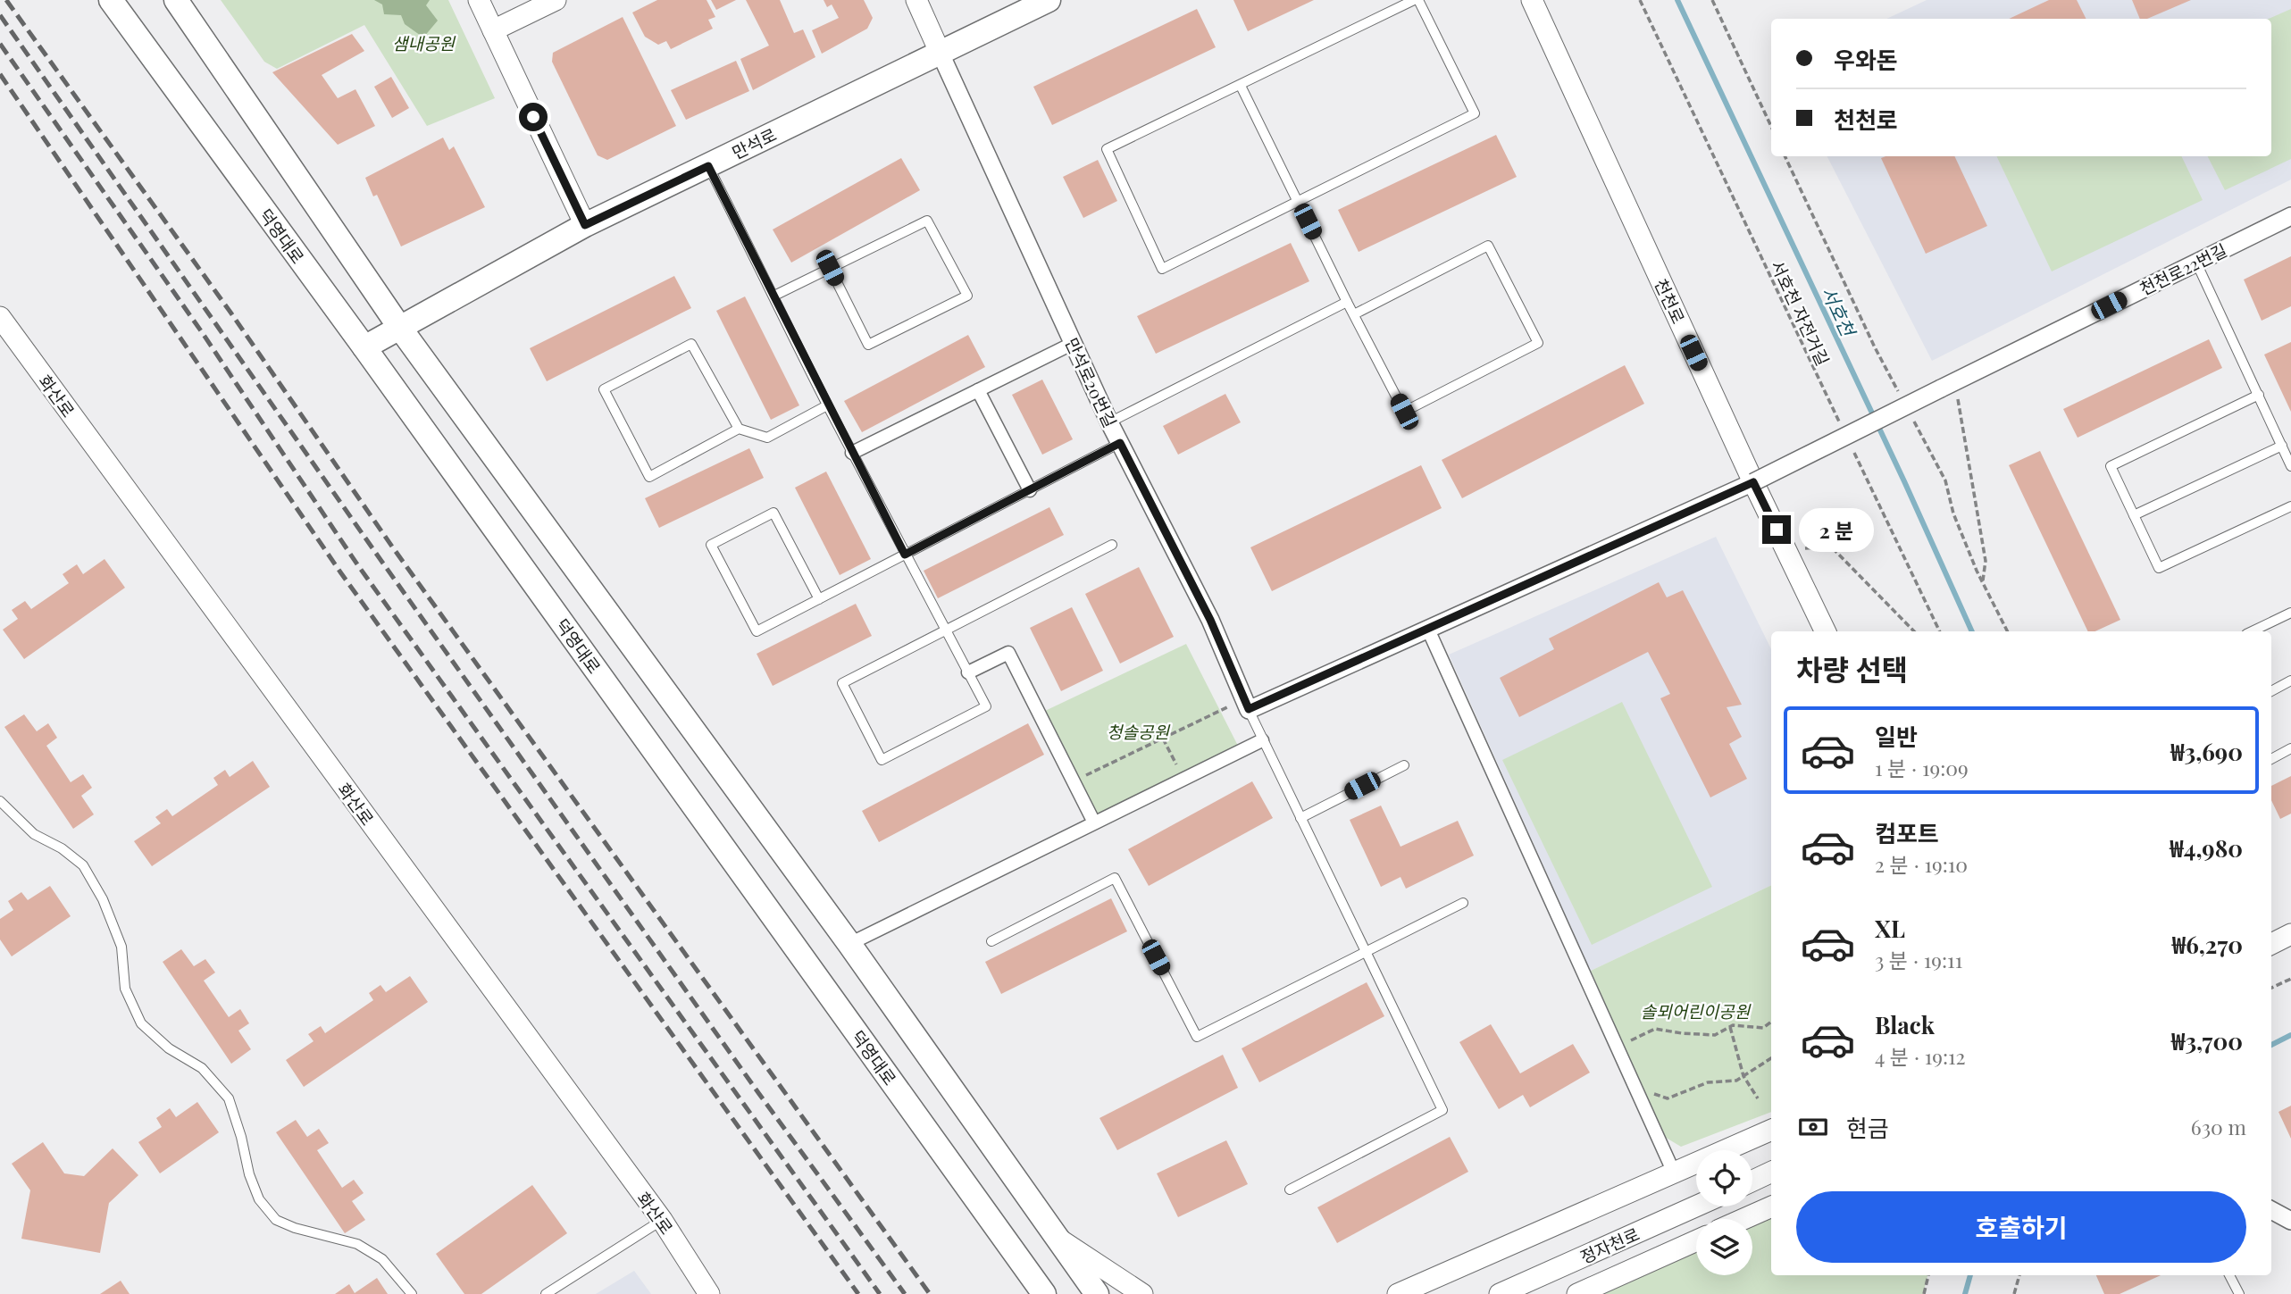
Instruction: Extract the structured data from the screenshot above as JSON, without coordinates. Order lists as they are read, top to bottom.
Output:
{
  "streets": {
    "main road": ["만석로", "덕영대로"],
    "street": [
      "천천로22번길",
      "천천로",
      "만석로20번길",
      "화산로",
      "정자천로"
    ],
    "path": ["서호천 자전거길"]
  },
  "crossings": [
    ["만석로", "덕영대로"],
    ["만석로", "만석로20번길"],
    ["천천로22번길", "천천로"],
    ["천천로22번길", "만석로20번길"]
  ],
  "water": ["서호천"],
  "parks": ["샘내공원", "청솔공원", "솔뫼어린이공원"],
  "page": {
    "banner": ["우와돈", "천천로"],
    "bubble": "2 분",
    "heading": "차량 선택",
    "list": [
      {
        "name": "일반",
        "note": "1 분 · 19:09",
        "value": "₩3,690"
      },
      {
        "name": "컴포트",
        "note": "2 분 · 19:10",
        "value": "₩4,980"
      },
      {
        "name": "XL",
        "note": "3 분 · 19:11",
        "value": "₩6,270"
      },
      {
        "name": "Black",
        "note": "4 분 · 19:12",
        "value": "₩3,700"
      }
    ],
    "pay": ["현금", "630 m"],
    "buttons": "호출하기"
  }
}
